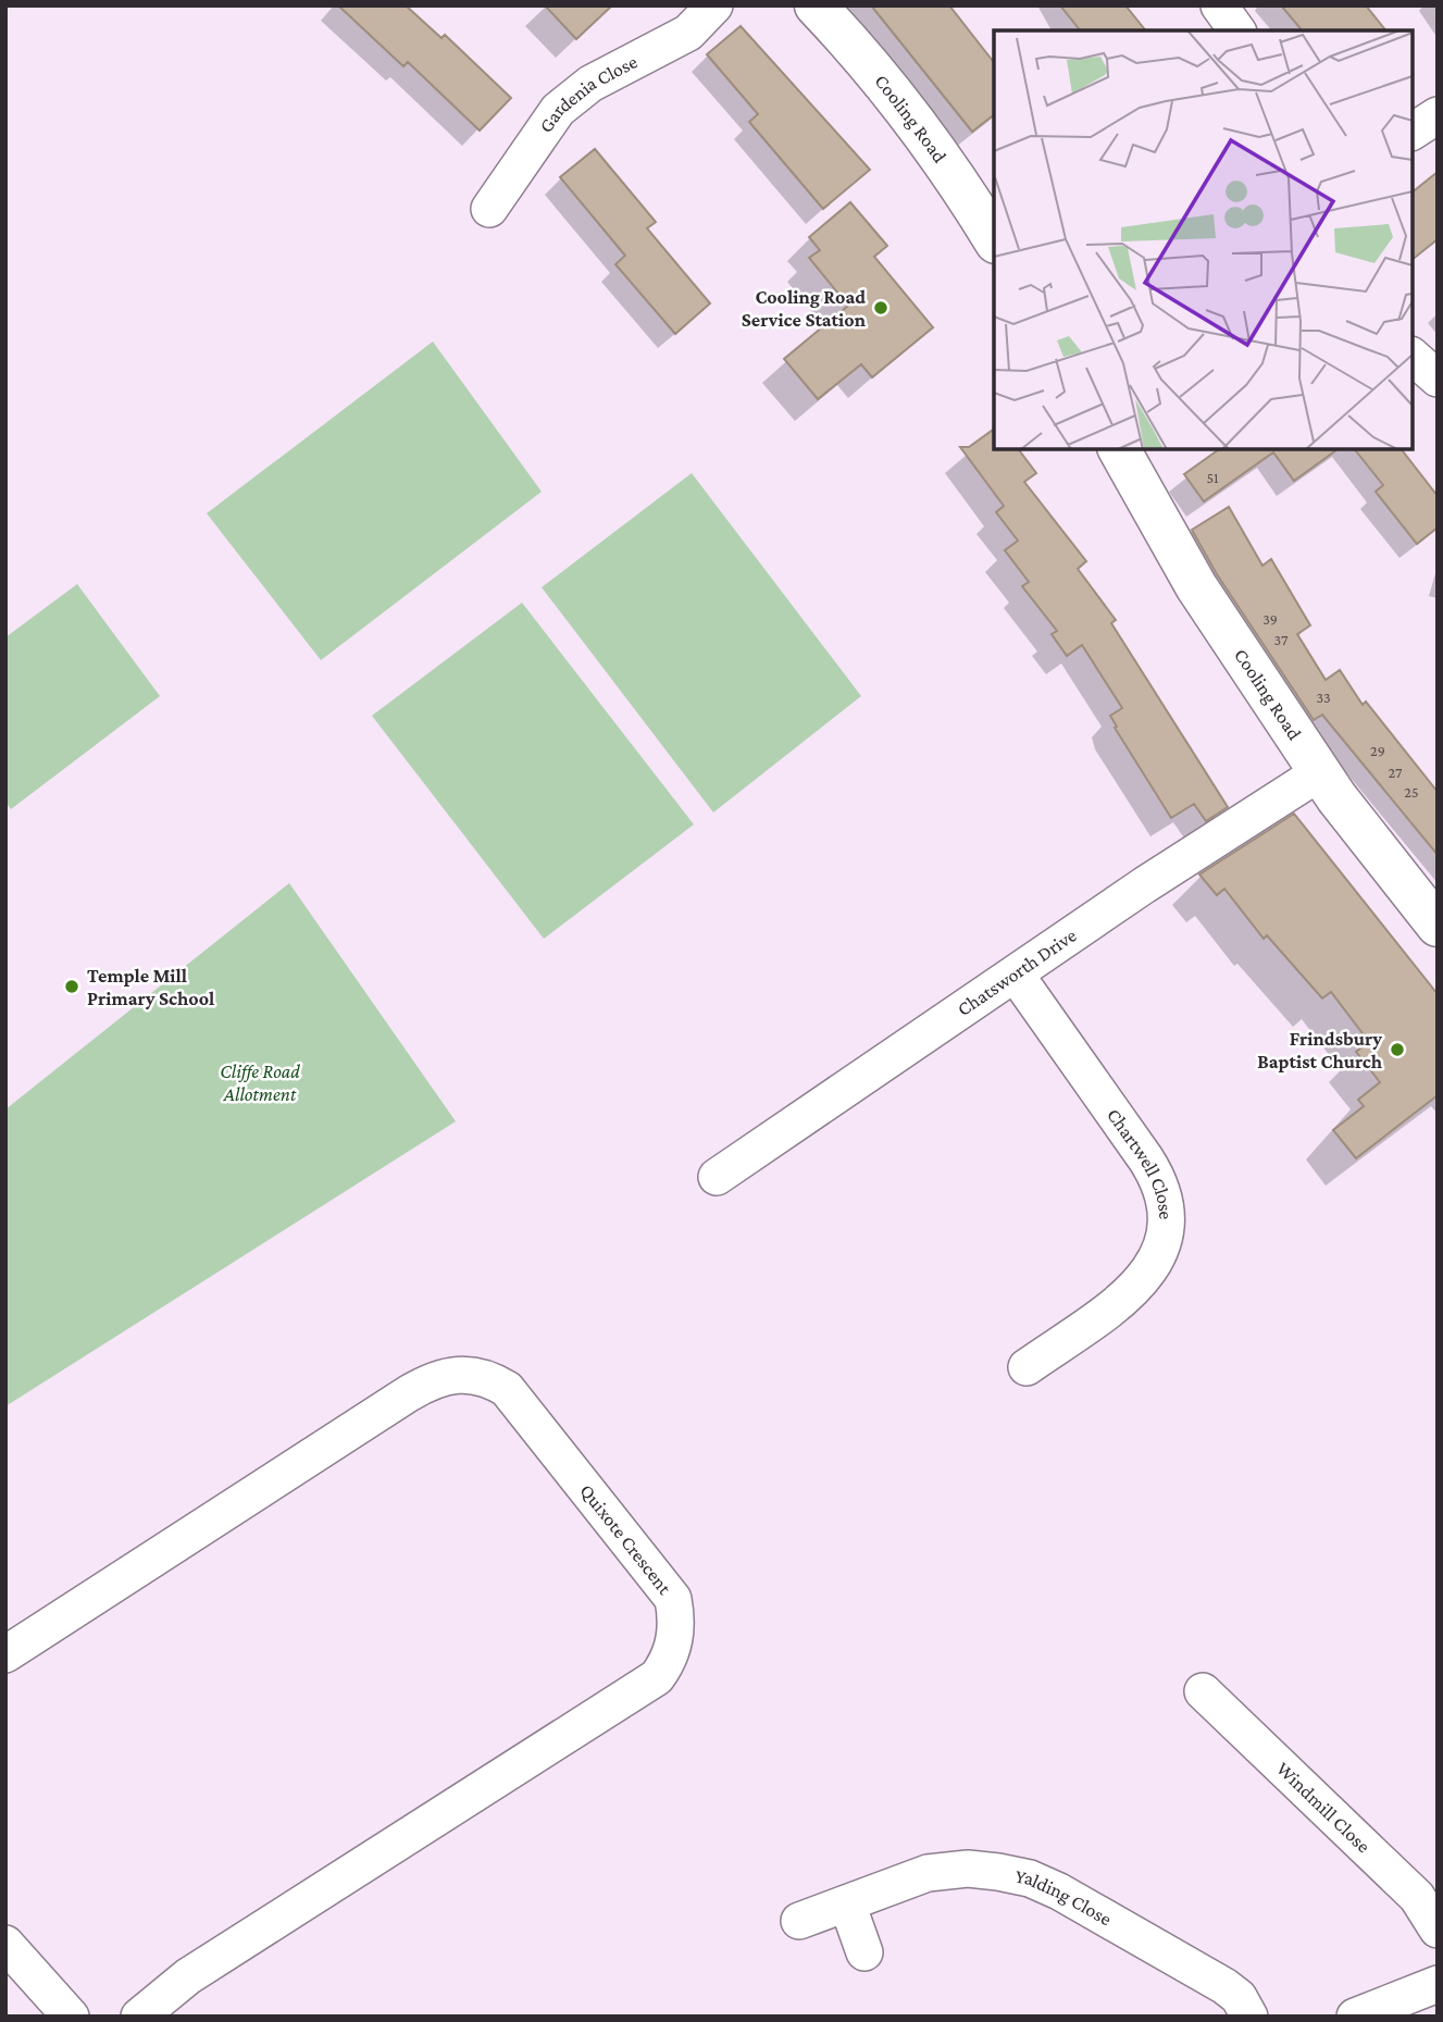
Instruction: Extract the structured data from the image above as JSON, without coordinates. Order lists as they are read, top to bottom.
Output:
{
  "streets": {
    "main road": ["Cooling Road"],
    "street": [
      "Gardenia Close",
      "Chatsworth Drive",
      "Chartwell Close",
      "Quixote Crescent",
      "Windmill Close",
      "Yalding Close"
    ]
  },
  "crossings": [
    ["Cooling Road", "Chatsworth Drive"],
    ["Chatsworth Drive", "Chartwell Close"]
  ],
  "parks": ["Cliffe Road Allotment"],
  "places": ["Cooling Road Service Station", "Temple Mill Primary School", "Frindsbury Baptist Church"],
  "house_numbers": [
    "51",
    "39",
    "37",
    "33",
    "29",
    "27",
    "25"
  ]
}
